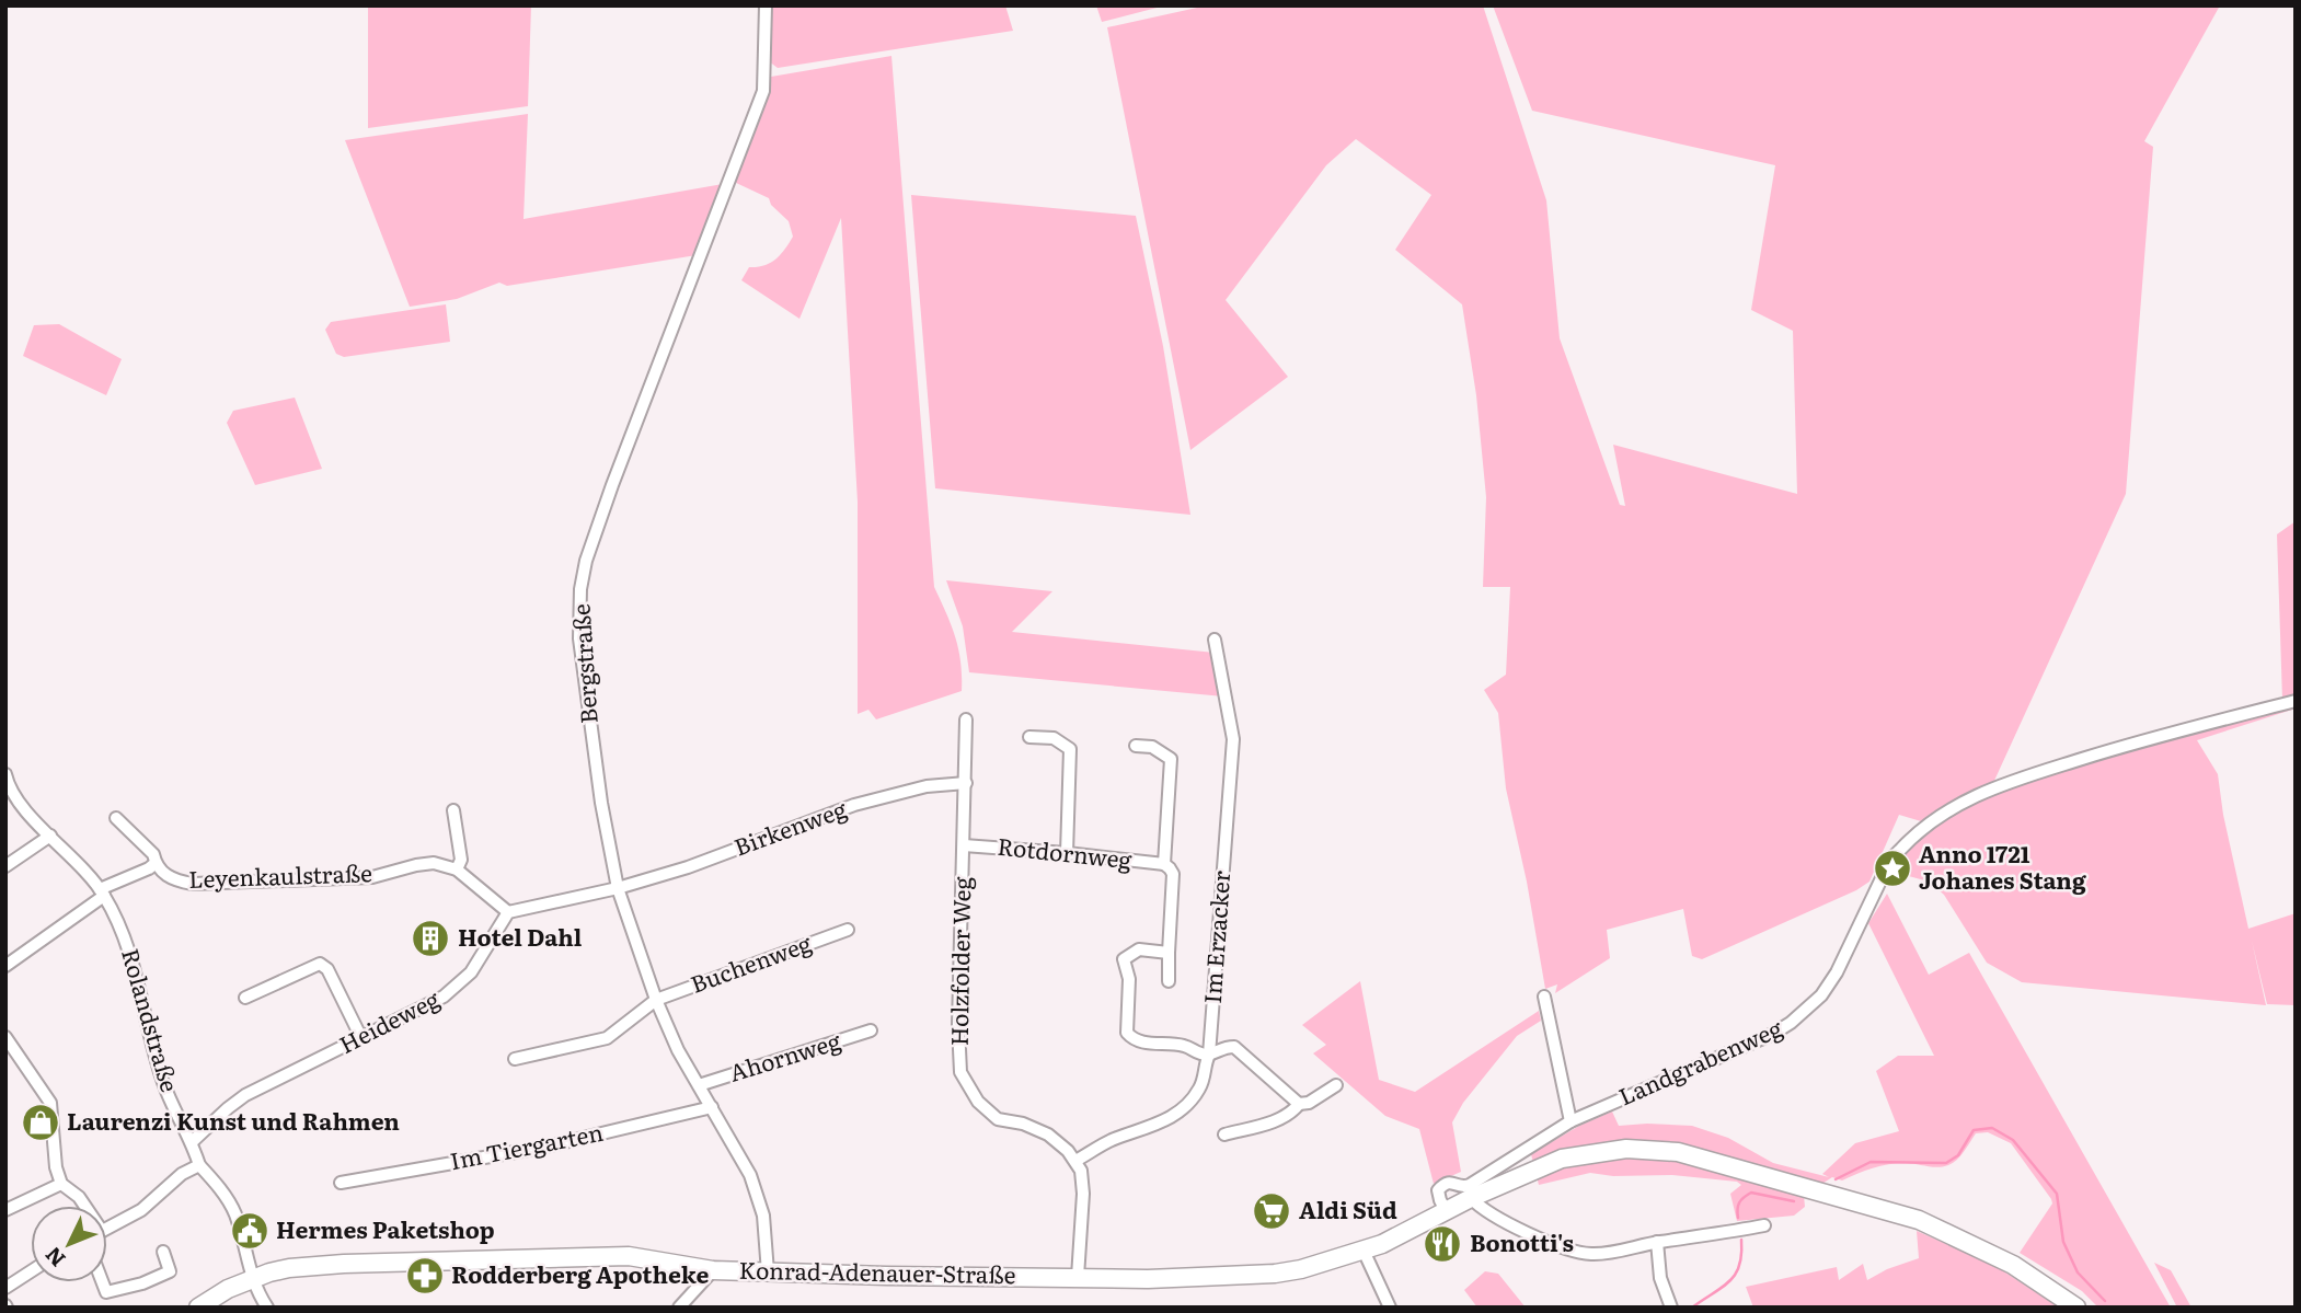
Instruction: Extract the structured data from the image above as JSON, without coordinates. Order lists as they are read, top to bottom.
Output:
{
  "streets": {
    "main road": ["Konrad-Adenauer-Straße"],
    "street": [
      "Bergstraße",
      "Birkenweg",
      "Rotdornweg",
      "Leyenkaulstraße",
      "Im Erzacker",
      "Holzfolder Weg",
      "Buchenweg",
      "Rolandstraße",
      "Heideweg",
      "Ahornweg",
      "Landgrabenweg",
      "Im Tiergarten"
    ]
  },
  "crossings": [
    ["Bergstraße", "Birkenweg"],
    ["Bergstraße", "Buchenweg"],
    ["Bergstraße", "Ahornweg"],
    ["Bergstraße", "Im Tiergarten"],
    ["Bergstraße", "Konrad-Adenauer-Straße"],
    ["Birkenweg", "Holzfolder Weg"],
    ["Rotdornweg", "Holzfolder Weg"],
    ["Leyenkaulstraße", "Rolandstraße"],
    ["Im Erzacker", "Holzfolder Weg"],
    ["Rolandstraße", "Heideweg"],
    ["Landgrabenweg", "Konrad-Adenauer-Straße"]
  ],
  "places": {
    "place": ["Anno 1721 Johanes Stang"],
    "building": ["Hotel Dahl"],
    "shop": ["Laurenzi Kunst und Rahmen"],
    "supermarket": ["Aldi Süd"],
    "public building": ["Hermes Paketshop"],
    "restaurant": ["Bonotti's"],
    "pharmacy": ["Rodderberg Apotheke"]
  },
  "north": "bottom left"
}
